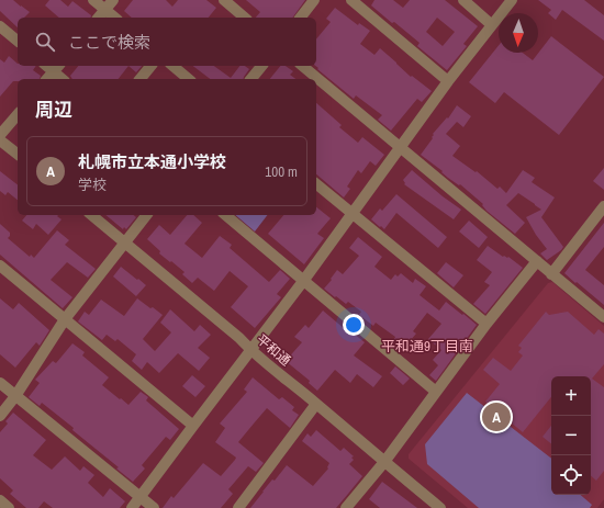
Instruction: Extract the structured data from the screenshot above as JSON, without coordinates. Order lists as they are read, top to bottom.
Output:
{
  "streets": {
    "street": ["平和通"]
  },
  "districts": ["平和通9丁目南"],
  "north": "bottom",
  "page": {
    "search": "ここで検索",
    "heading": "周辺",
    "list": [
      {
        "mark": "A",
        "name": "札幌市立本通小学校",
        "note": "学校",
        "value": "100 m"
      }
    ],
    "map_buttons": ["+", "−"],
    "pins": "A"
  }
}
